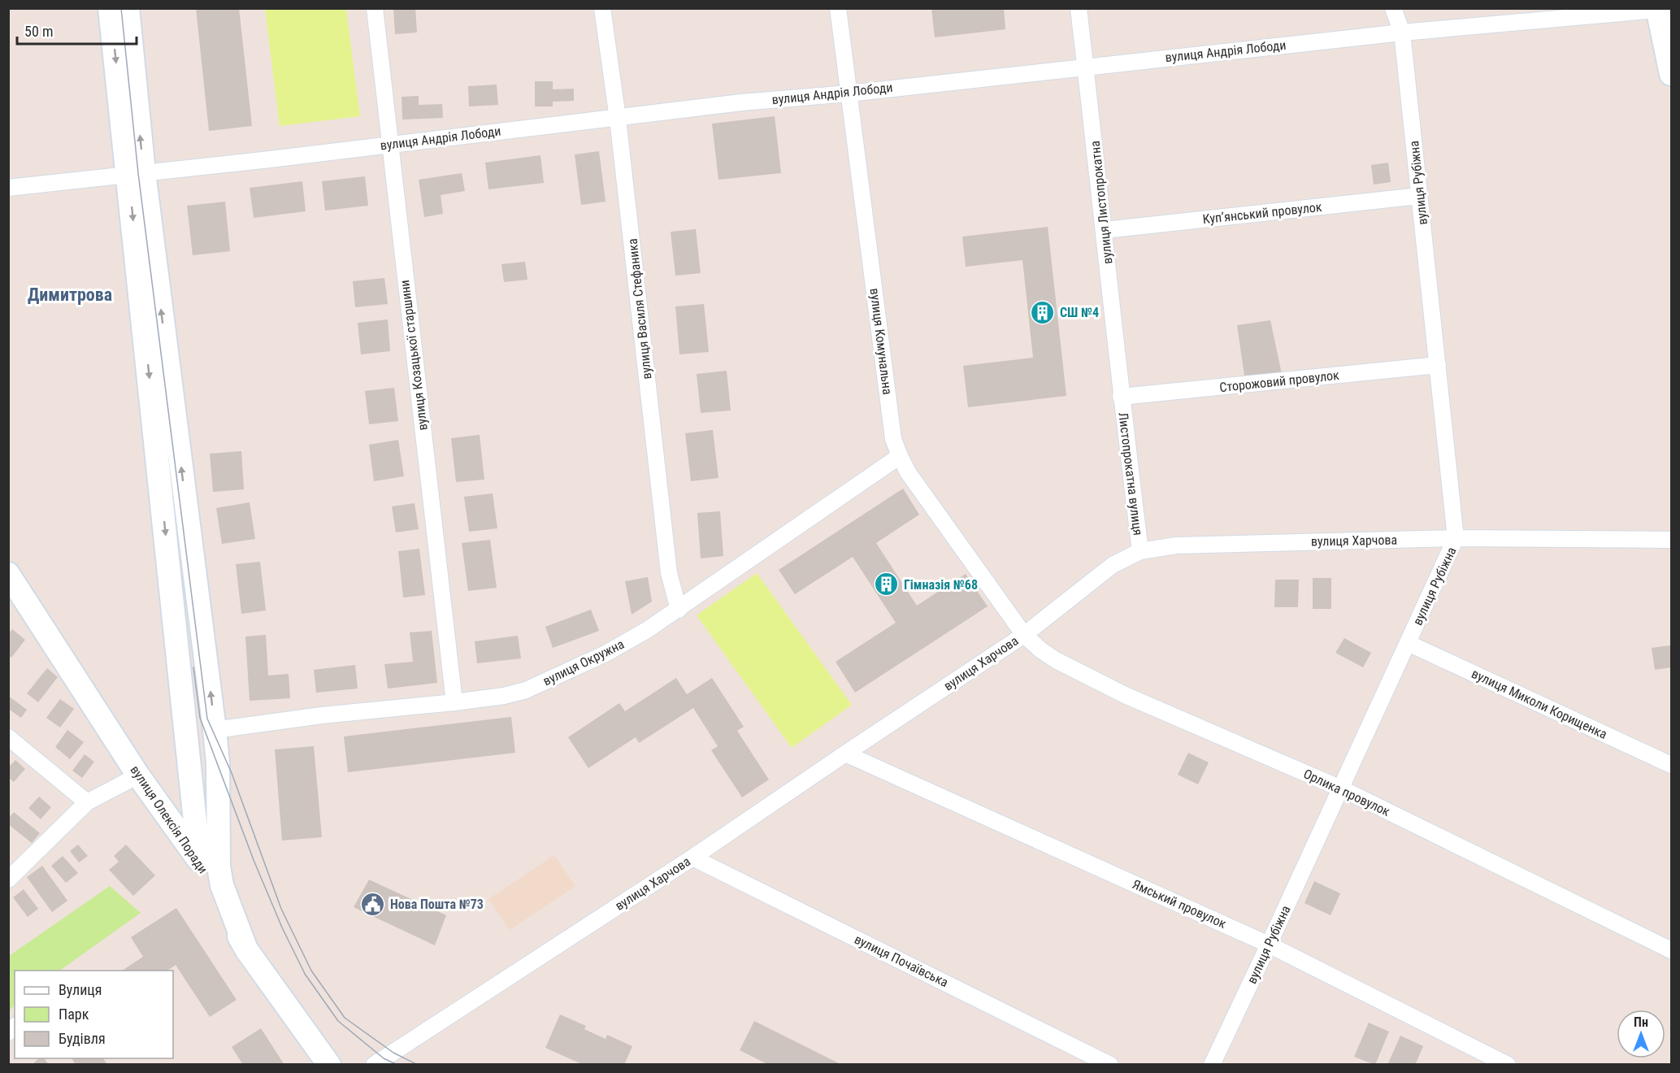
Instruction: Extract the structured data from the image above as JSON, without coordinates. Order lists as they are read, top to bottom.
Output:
{
  "streets": {
    "main road": ["вулиця Олексія Поради"],
    "street": [
      "вулиця Андрія Лободи",
      "вулиця Рубіжна",
      "вулиця Листопрокатна",
      "Куп’янський провулок",
      "вулиця Василя Стефаника",
      "вулиця Комунальна",
      "вулиця Козацької старшини",
      "Сторожовий провулок",
      "Листопрокатна вулиця",
      "вулиця Харчова",
      "вулиця Окружна",
      "вулиця Миколи Корищенка",
      "Орлика провулок",
      "Ямський провулок",
      "вулиця Почаївська"
    ]
  },
  "crossings": [
    ["вулиця Андрія Лободи", "вулиця Рубіжна"],
    ["вулиця Андрія Лободи", "вулиця Листопрокатна"],
    ["вулиця Андрія Лободи", "вулиця Василя Стефаника"],
    ["вулиця Андрія Лободи", "вулиця Комунальна"],
    ["вулиця Андрія Лободи", "вулиця Козацької старшини"],
    ["вулиця Рубіжна", "Куп’янський провулок"],
    ["вулиця Рубіжна", "Сторожовий провулок"],
    ["вулиця Рубіжна", "вулиця Харчова"],
    ["вулиця Рубіжна", "вулиця Миколи Корищенка"],
    ["вулиця Рубіжна", "Орлика провулок"],
    ["вулиця Рубіжна", "Ямський провулок"],
    ["вулиця Листопрокатна", "Куп’янський провулок"],
    ["вулиця Листопрокатна", "Сторожовий провулок"],
    ["вулиця Листопрокатна", "Листопрокатна вулиця"],
    ["вулиця Василя Стефаника", "вулиця Окружна"],
    ["вулиця Комунальна", "вулиця Харчова"],
    ["вулиця Комунальна", "вулиця Окружна"],
    ["вулиця Комунальна", "Орлика провулок"],
    ["вулиця Козацької старшини", "вулиця Окружна"],
    ["Сторожовий провулок", "Листопрокатна вулиця"],
    ["Листопрокатна вулиця", "вулиця Харчова"],
    ["вулиця Харчова", "Орлика провулок"],
    ["вулиця Харчова", "Ямський провулок"],
    ["вулиця Харчова", "вулиця Почаївська"]
  ],
  "districts": ["Димитрова"],
  "places": {
    "building": ["СШ №4", "Гімназія №68"],
    "public building": ["Нова Пошта №73"]
  },
  "legend": ["Вулиця", "Парк", "Будівля"],
  "scale_bar": "50 m",
  "north": "top"
}
